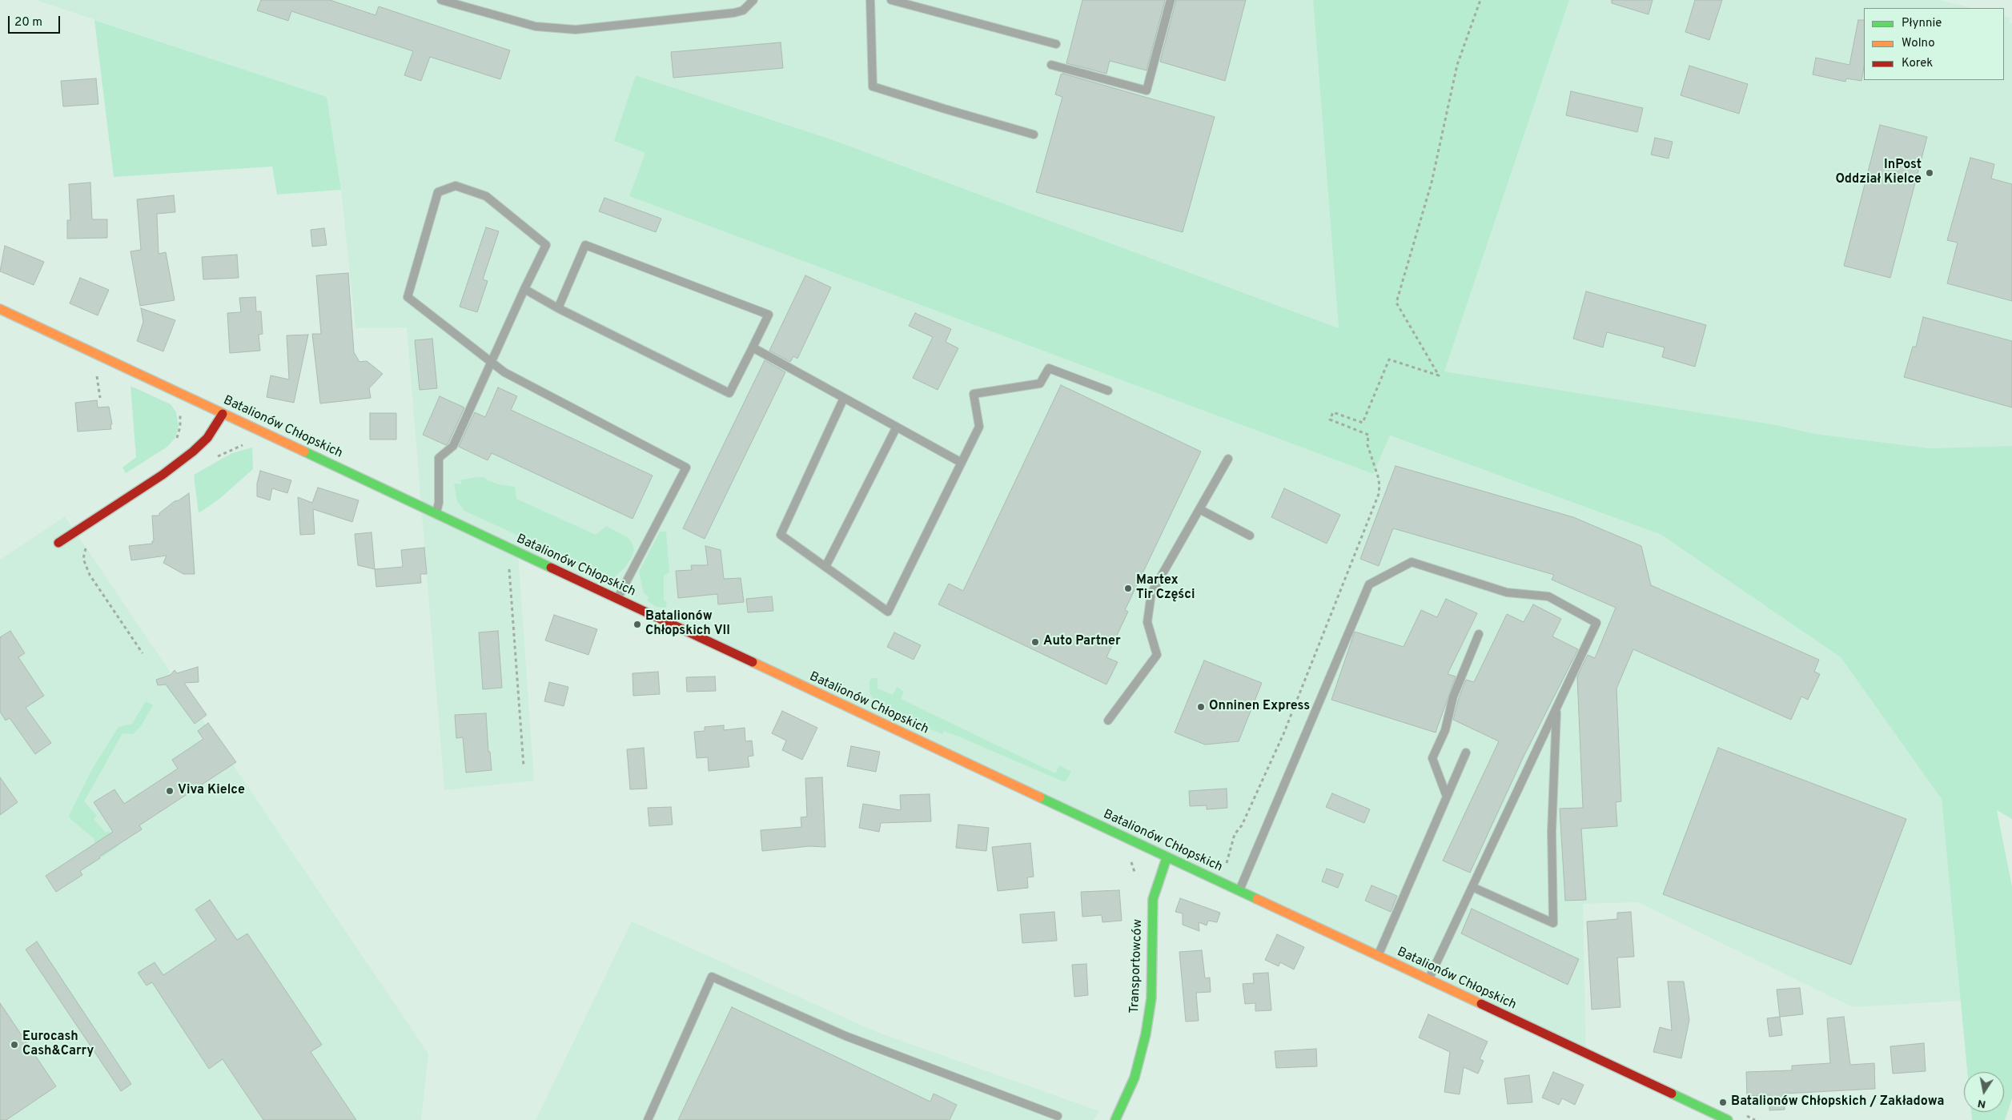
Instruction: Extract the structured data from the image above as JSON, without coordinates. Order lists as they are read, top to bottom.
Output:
{
  "streets": {
    "street": ["Batalionów Chłopskich", "Transportowców"]
  },
  "crossings": [
    ["Batalionów Chłopskich", "Transportowców"]
  ],
  "places": [
    "InPost Oddział Kielce",
    "Martex Tir Części",
    "Batalionów Chłopskich VII",
    "Auto Partner",
    "Onninen Express",
    "Viva Kielce",
    "Eurocash Cash&Carry",
    "Batalionów Chłopskich / Zakładowa"
  ],
  "legend": ["Płynnie", "Wolno", "Korek"],
  "scale_bar": "20 m",
  "north": "bottom"
}
